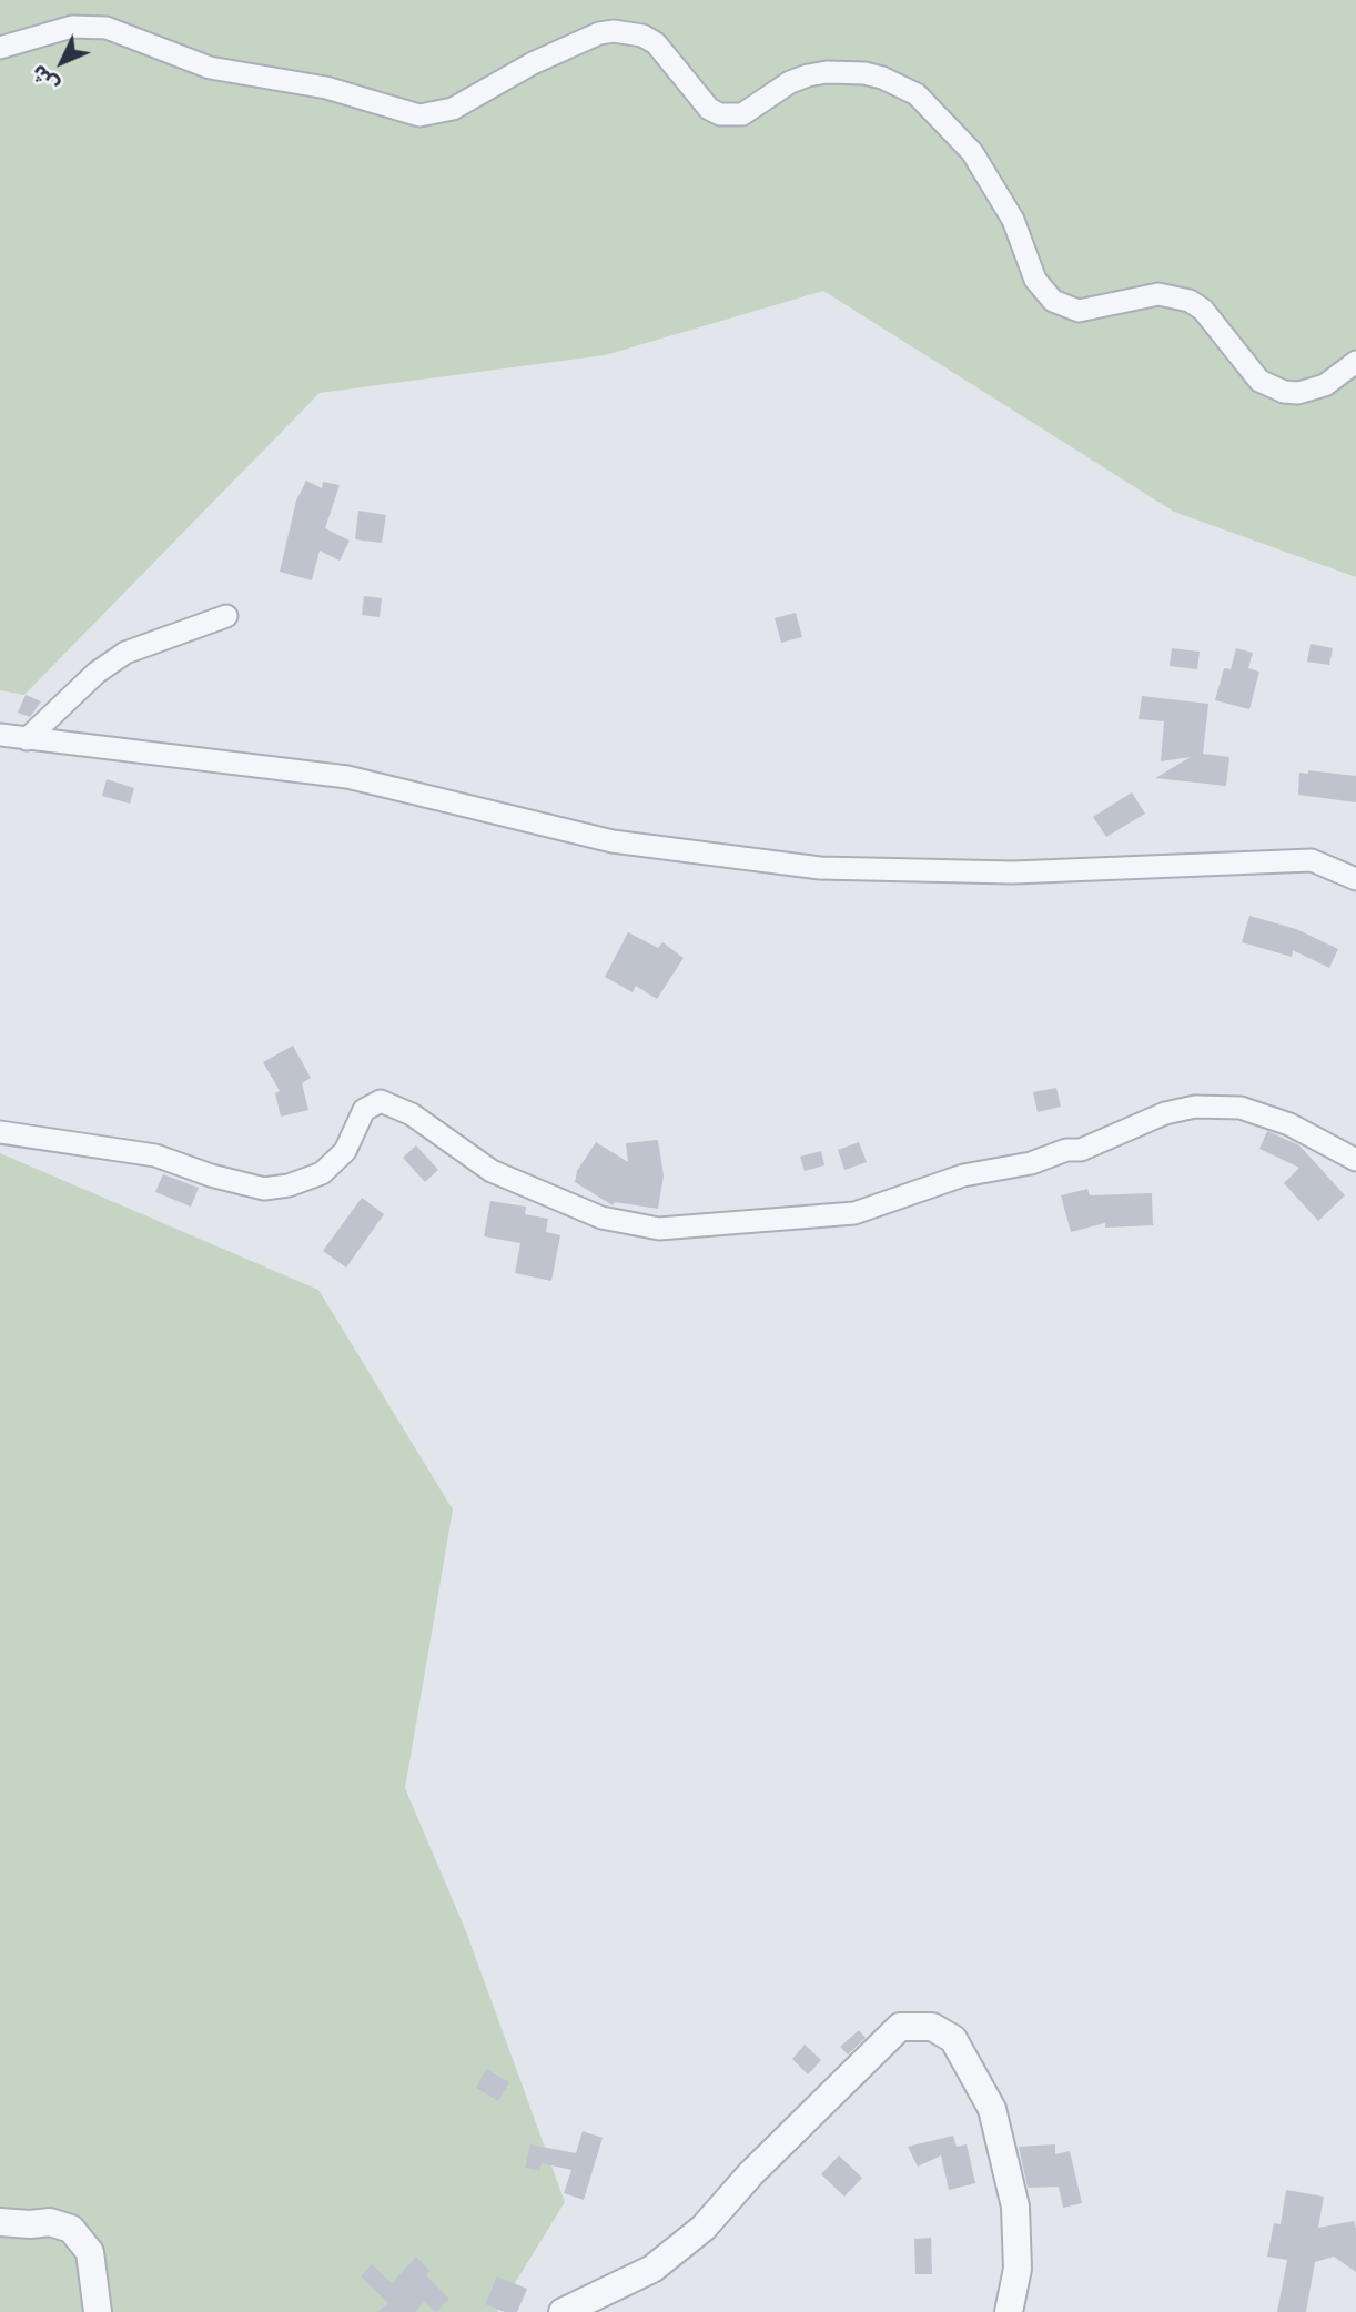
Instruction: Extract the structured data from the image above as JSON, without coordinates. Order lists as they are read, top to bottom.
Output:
{
  "north": "bottom left"
}
